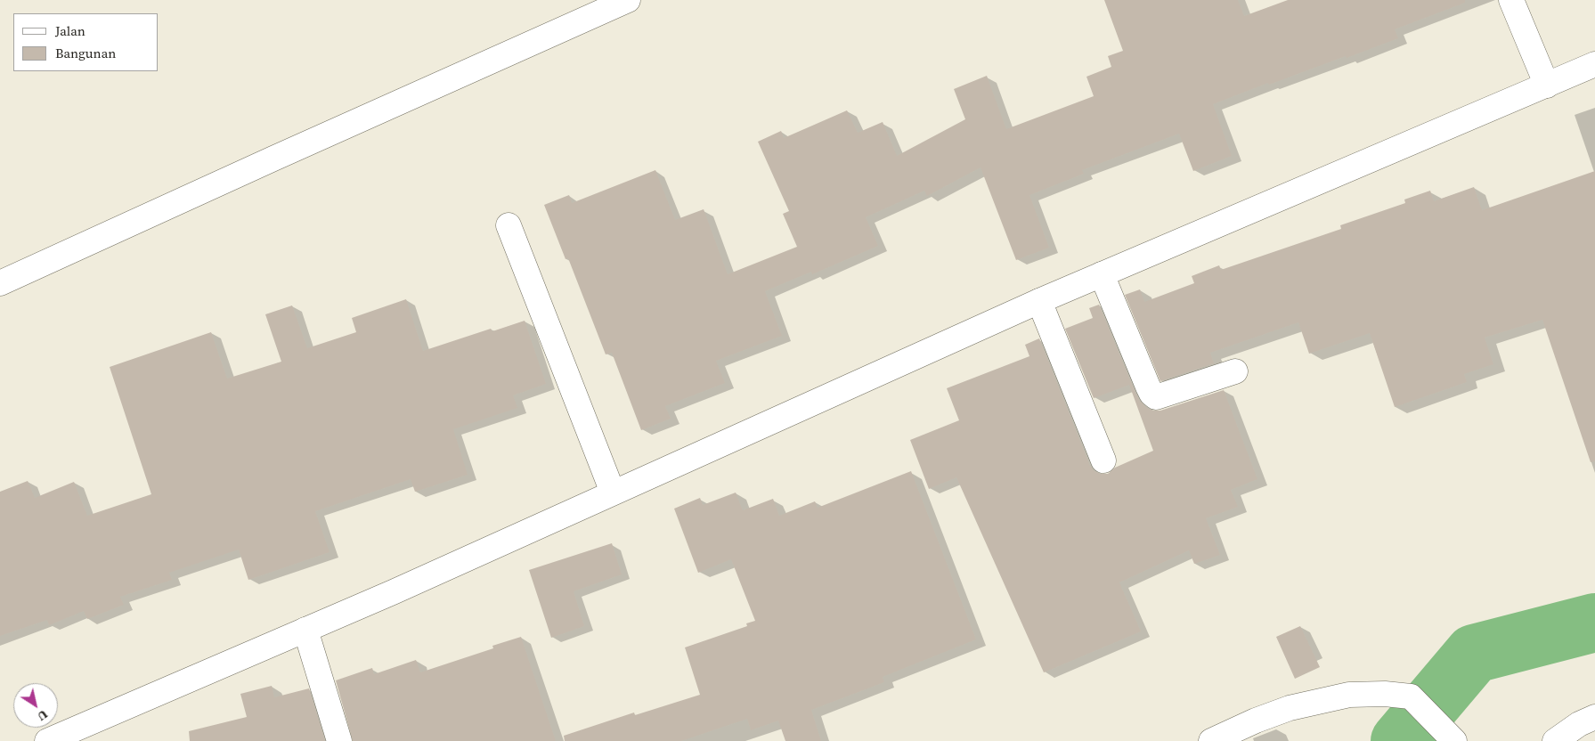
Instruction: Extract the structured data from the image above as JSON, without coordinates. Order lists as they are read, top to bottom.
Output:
{
  "legend": ["Jalan", "Bangunan"],
  "north": "bottom right"
}
